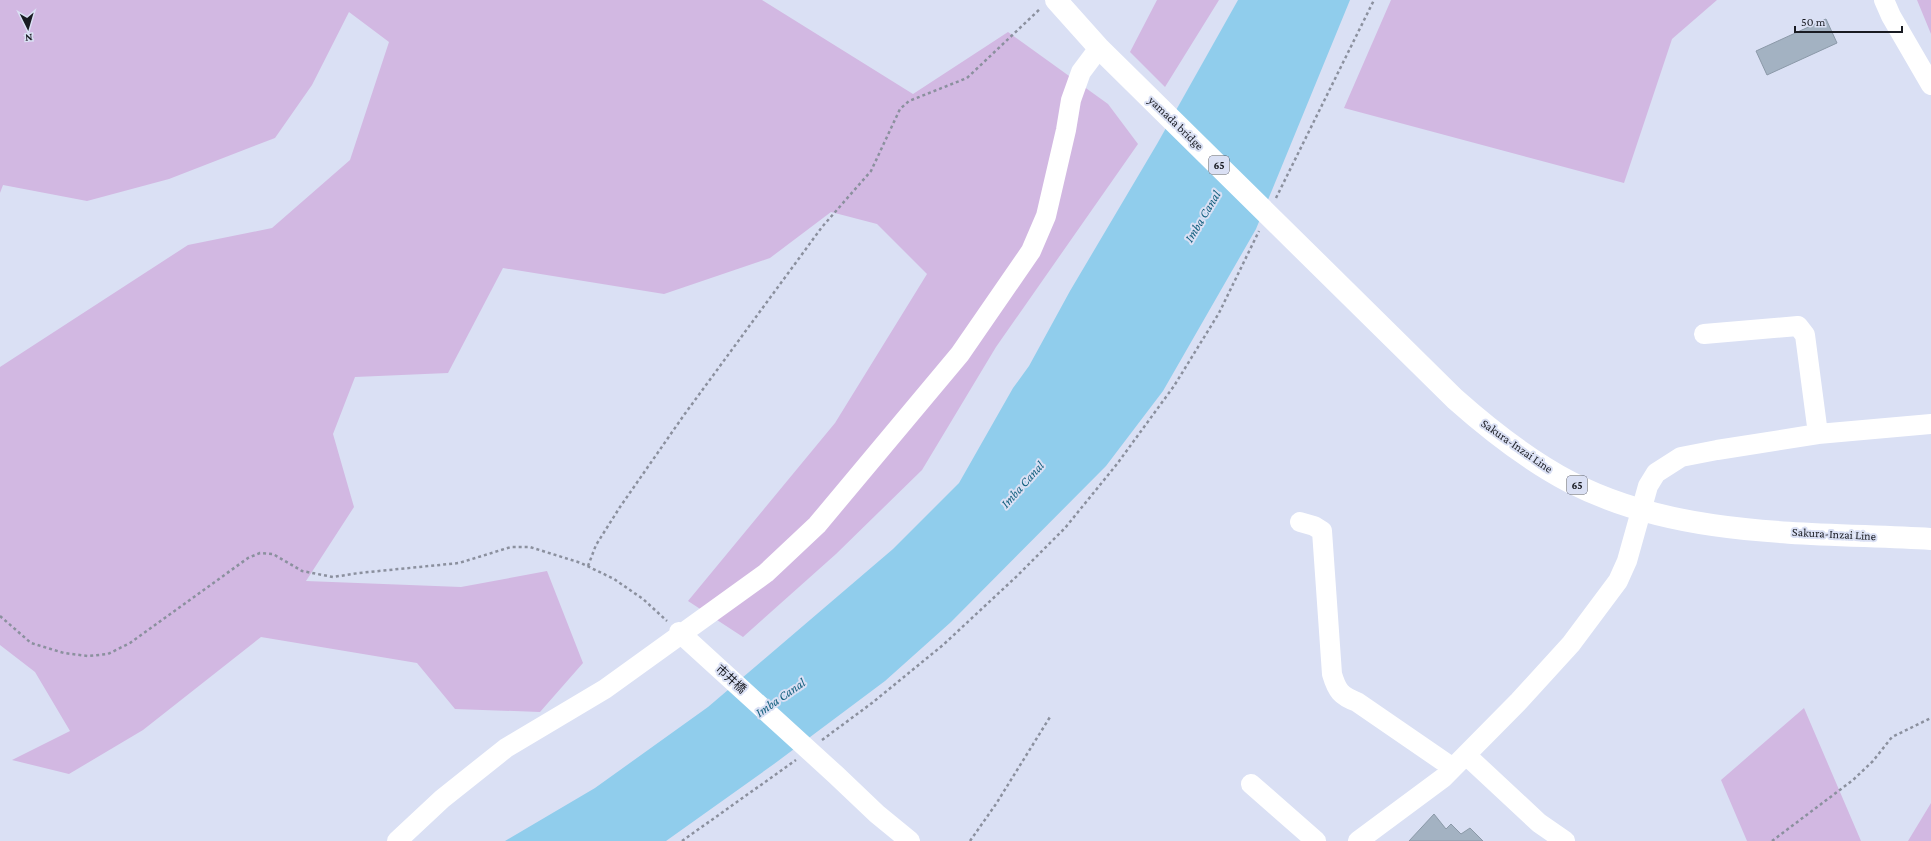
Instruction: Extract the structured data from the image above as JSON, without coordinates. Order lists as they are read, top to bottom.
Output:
{
  "streets": {
    "main road": ["yamada bridge", "65", "Sakura-Inzai Line"],
    "street": ["市井橋"]
  },
  "crossings": [
    ["yamada bridge", "65"],
    ["yamada bridge", "Sakura-Inzai Line"]
  ],
  "water": ["Imba Canal"],
  "scale_bar": "50 m",
  "north": "bottom"
}
